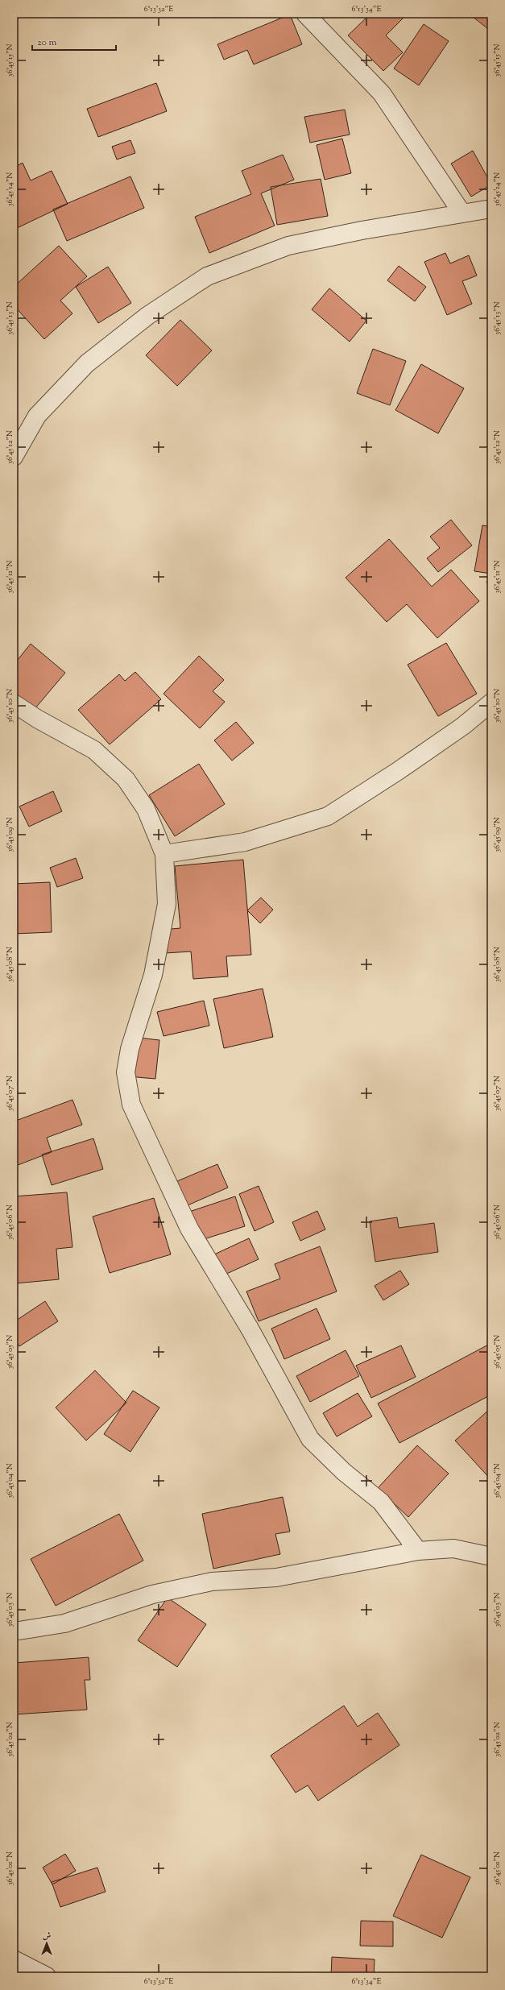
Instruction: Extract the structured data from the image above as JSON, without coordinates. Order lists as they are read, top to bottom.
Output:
{
  "scale_bar": "20 m",
  "north": "top",
  "coordinates": [
    "6°13'32\"E",
    "6°13'34\"E",
    "36°45'15\"N",
    "36°45'14\"N",
    "36°45'13\"N",
    "36°45'12\"N",
    "36°45'11\"N",
    "36°45'10\"N",
    "36°45'09\"N",
    "36°45'08\"N",
    "36°45'07\"N",
    "36°45'06\"N",
    "36°45'05\"N",
    "36°45'04\"N",
    "36°45'03\"N",
    "36°45'02\"N",
    "36°45'01\"N"
  ]
}
